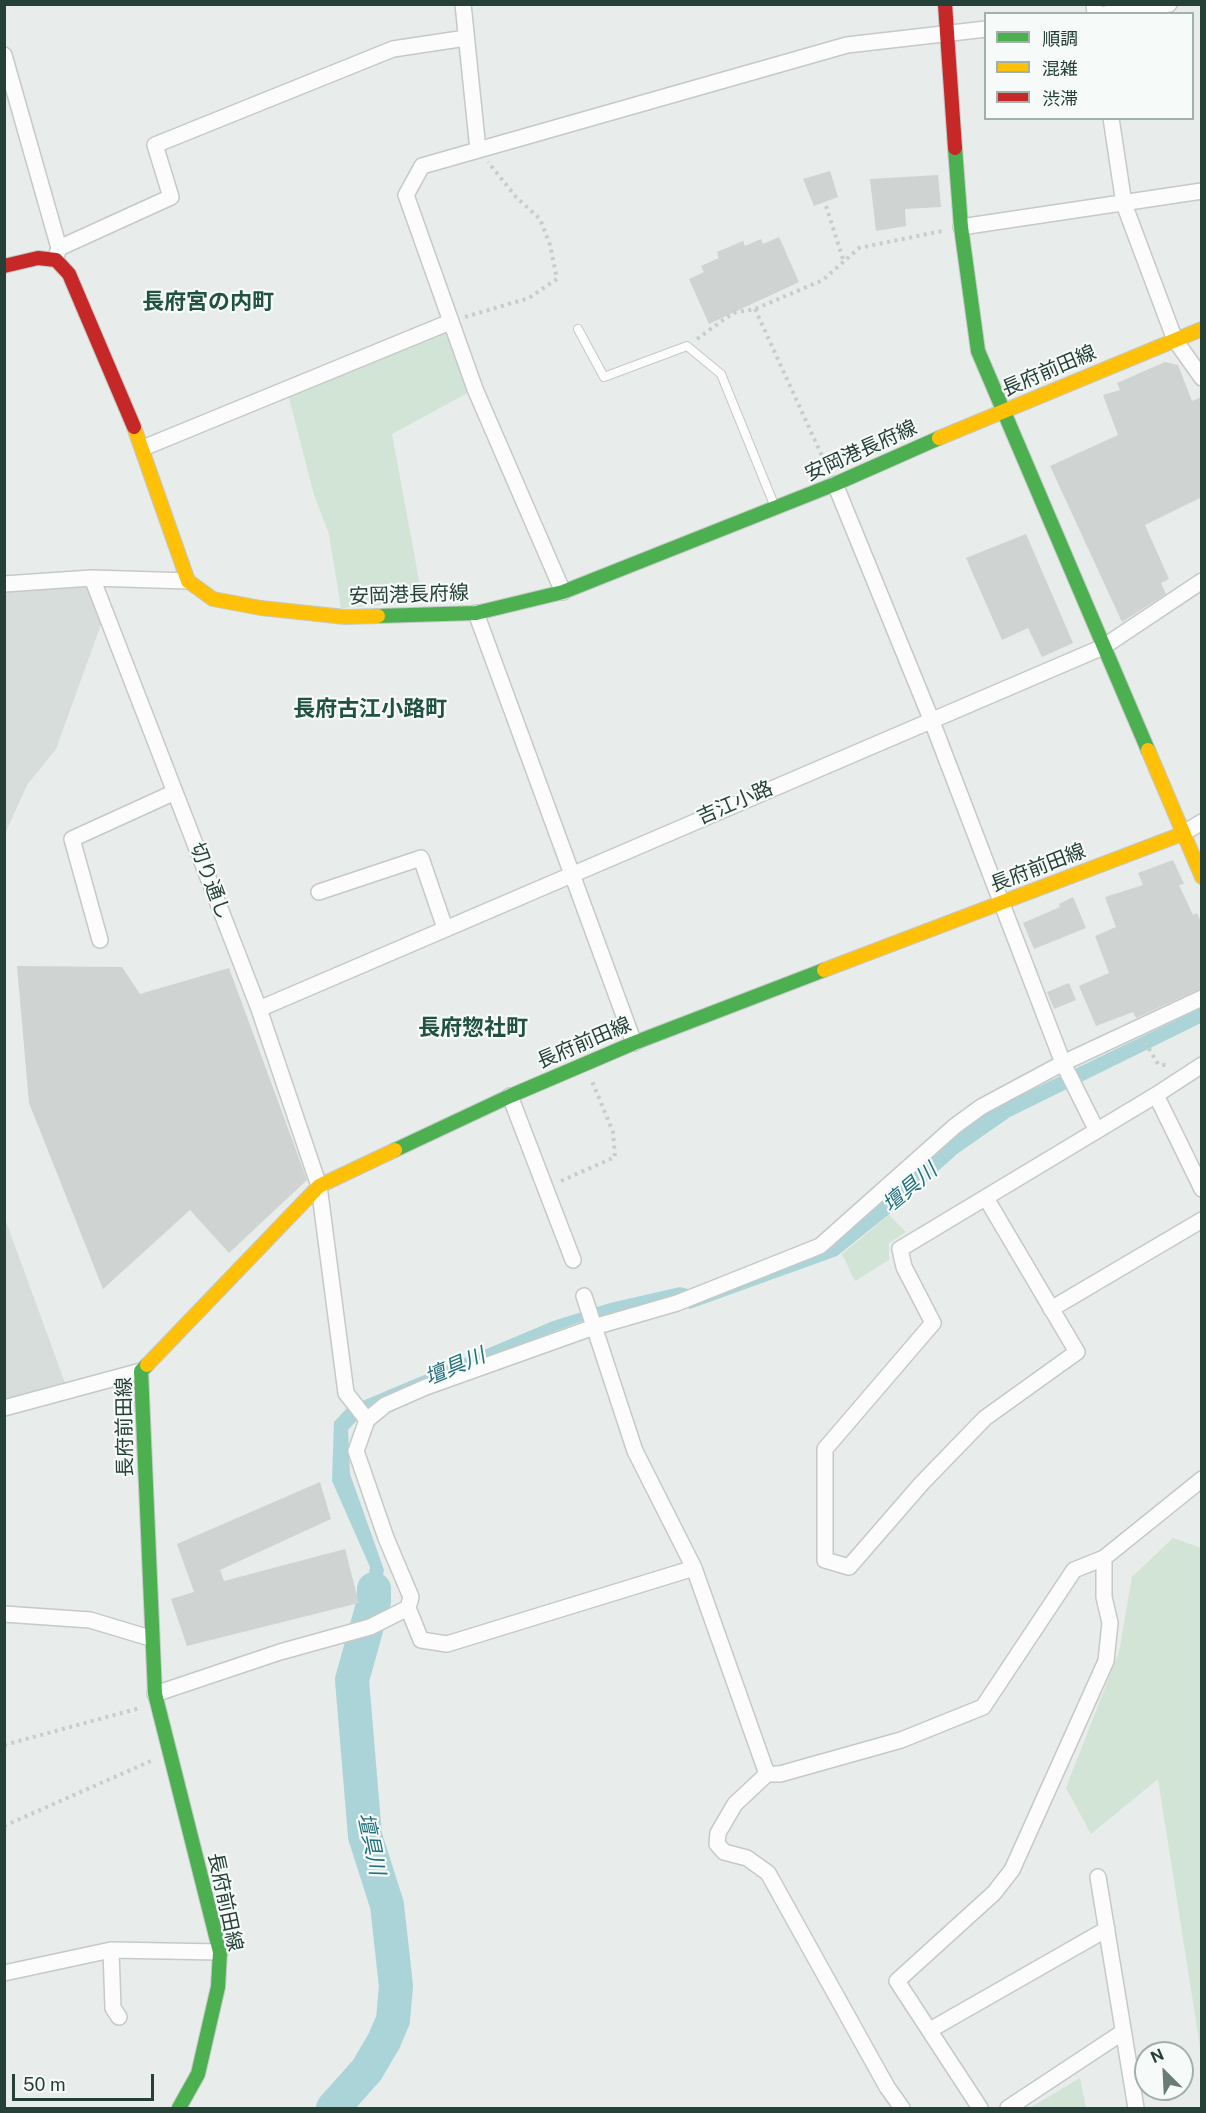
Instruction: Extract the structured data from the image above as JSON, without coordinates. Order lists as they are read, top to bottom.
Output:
{
  "streets": {
    "main road": ["長府前田線", "安岡港長府線"],
    "street": ["吉江小路", "切り通し"]
  },
  "crossings": [
    ["長府前田線", "安岡港長府線"],
    ["長府前田線", "吉江小路"],
    ["長府前田線", "切り通し"],
    ["吉江小路", "切り通し"]
  ],
  "districts": ["長府宮の内町", "長府古江小路町", "長府惣社町"],
  "water": ["壇具川"],
  "legend": ["順調", "混雑", "渋滞"],
  "scale_bar": "50 m",
  "north": "top left"
}
